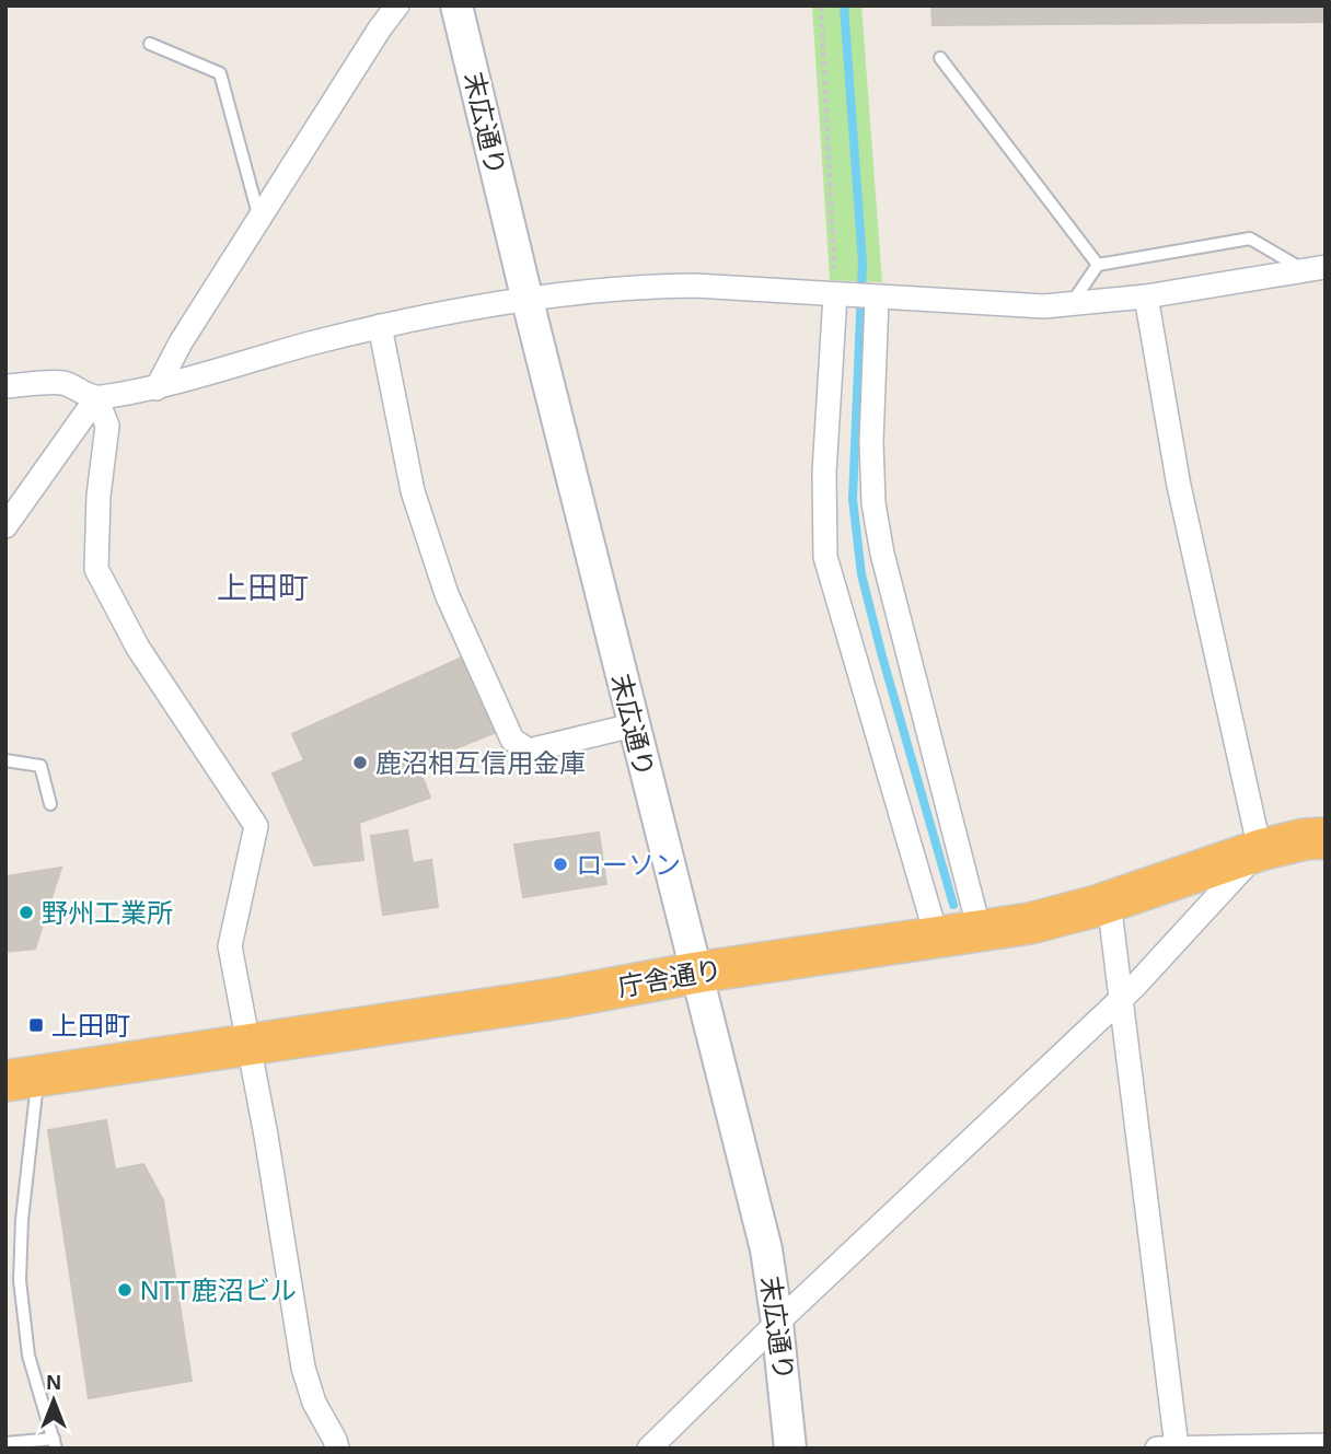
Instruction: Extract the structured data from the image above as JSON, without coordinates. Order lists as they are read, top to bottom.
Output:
{
  "streets": {
    "highway": ["庁舎通り"],
    "street": ["末広通り"]
  },
  "crossings": [
    ["末広通り", "庁舎通り"]
  ],
  "districts": ["上田町"],
  "places": {
    "other": [
      "鹿沼相互信用金庫",
      "ローソン",
      "野州工業所",
      "NTT鹿沼ビル"
    ],
    "transit": ["上田町"]
  },
  "north": "top"
}
